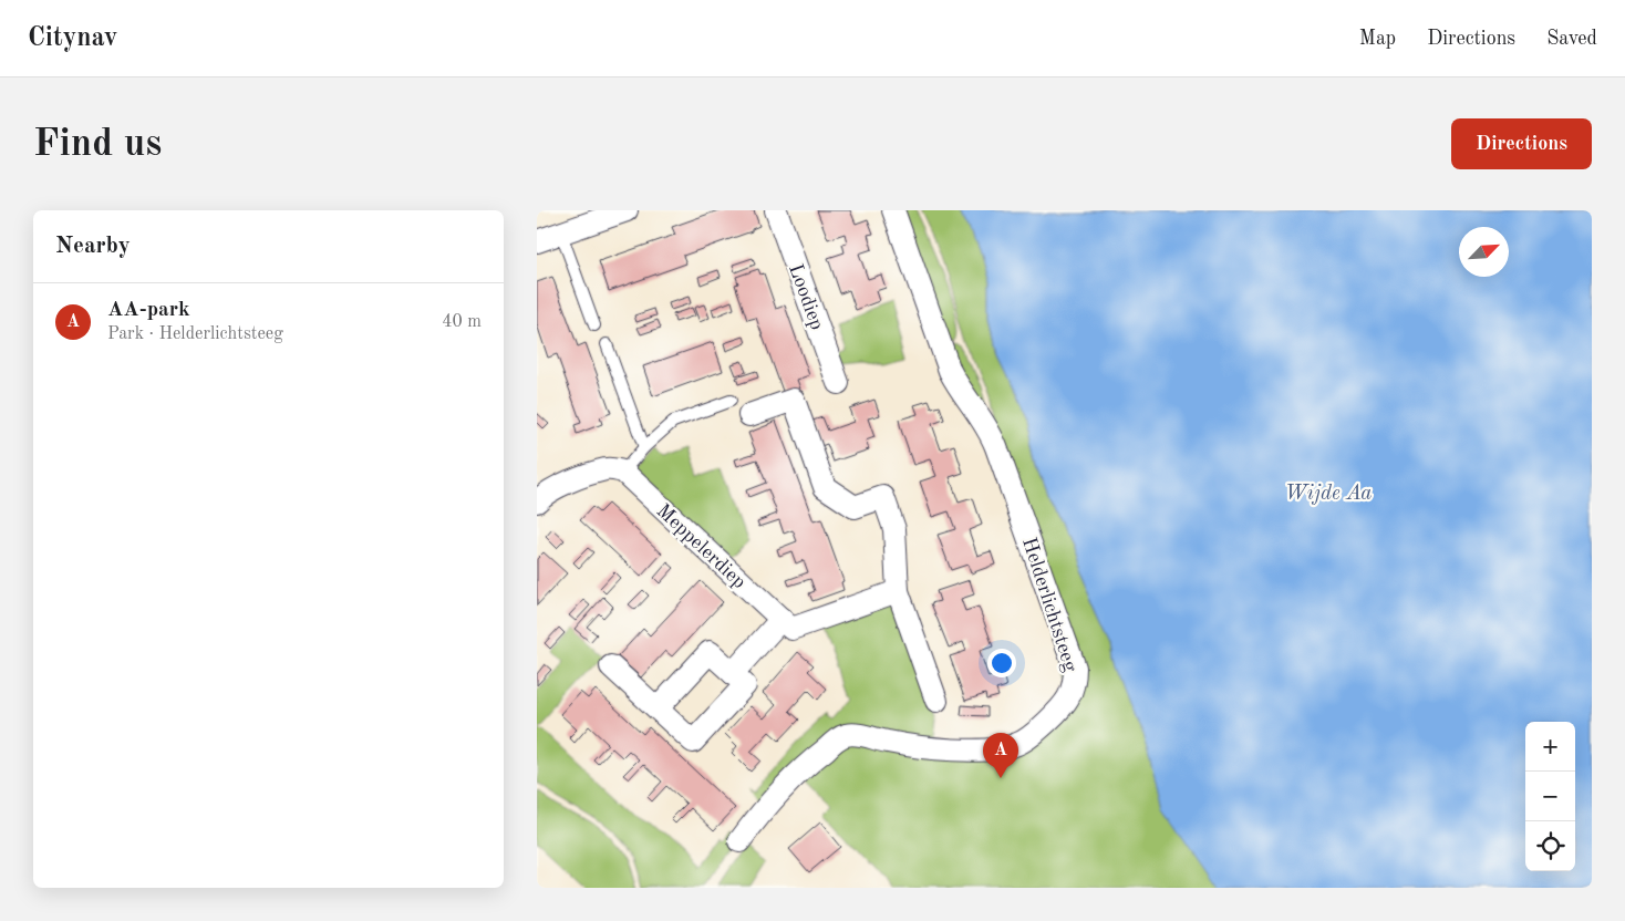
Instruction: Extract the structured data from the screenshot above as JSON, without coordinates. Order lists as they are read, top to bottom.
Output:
{
  "streets": {
    "street": ["Loodiep", "Meppelerdiep", "Helderlichtsteeg"]
  },
  "water": ["Wijde Aa"],
  "north": "top right",
  "page": {
    "header": "Citynav",
    "nav": ["Map", "Directions", "Saved"],
    "buttons": "Directions",
    "title": "Find us",
    "heading": "Nearby",
    "list": [
      {
        "mark": "A",
        "name": "AA-park",
        "note": "Park · Helderlichtsteeg",
        "value": "40 m"
      }
    ],
    "map_buttons": ["+", "−"],
    "pins": "A"
  }
}
